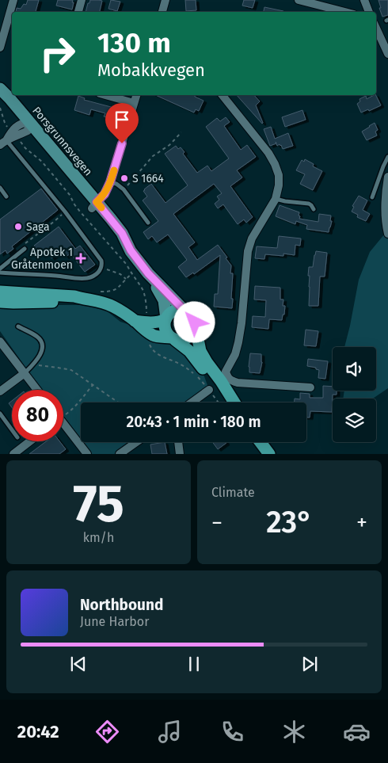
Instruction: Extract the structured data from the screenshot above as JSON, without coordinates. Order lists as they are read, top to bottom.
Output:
{
  "streets": {
    "highway": ["Porsgrunnsvegen"]
  },
  "places": {
    "other": ["S 1664", "Saga"],
    "health": ["Apotek 1 Gråtenmoen"]
  },
  "page": {
    "turn": ["130 m", "Mobakkvegen"],
    "limit": "80",
    "trip": "20:43 · 1 min · 180 m",
    "tile": [
      ["75", "km/h"],
      "Climate"
    ],
    "heat": ["−", "23°", "+"],
    "song": ["Northbound", "June Harbor"],
    "tabs": "20:42"
  }
}
